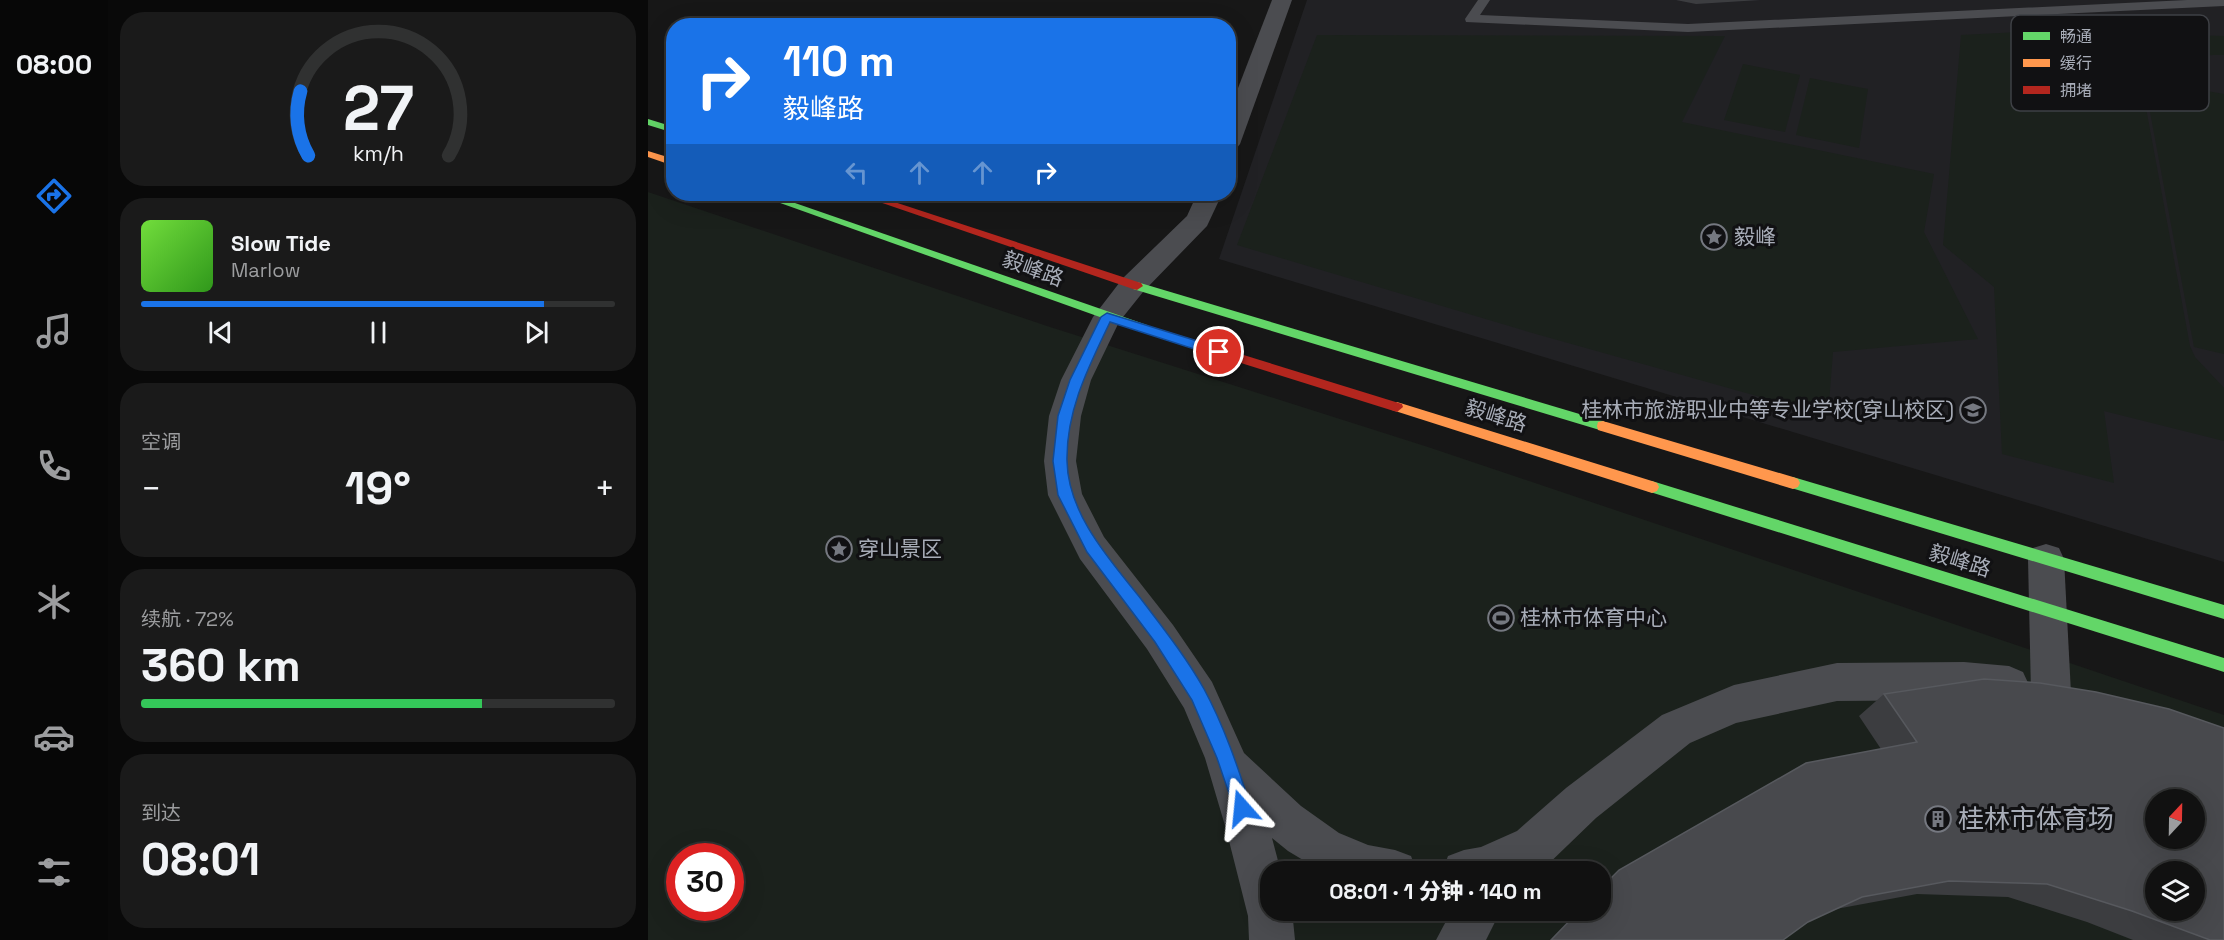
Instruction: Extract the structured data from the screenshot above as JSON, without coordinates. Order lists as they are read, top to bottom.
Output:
{
  "streets": {
    "main road": ["毅峰路"]
  },
  "places": {
    "place": ["毅峰", "穿山景区"],
    "school or university": ["桂林市旅游职业中等专业学校(穿山校区)"],
    "sports": ["桂林市体育中心"],
    "building": ["桂林市体育场"]
  },
  "legend": ["畅通", "缓行", "拥堵"],
  "north": "top",
  "page": {
    "tabs": "08:00",
    "turn": ["110 m", "毅峰路"],
    "song": ["Slow Tide", "Marlow"],
    "tile": [
      "空调",
      ["续航 · 72%", "360 km"],
      ["到达", "08:01"]
    ],
    "heat": ["−", "19°", "+"],
    "limit": "30",
    "trip": "08:01 · 1 分钟 · 140 m",
    "gauge": ["27", "km/h"]
  }
}
